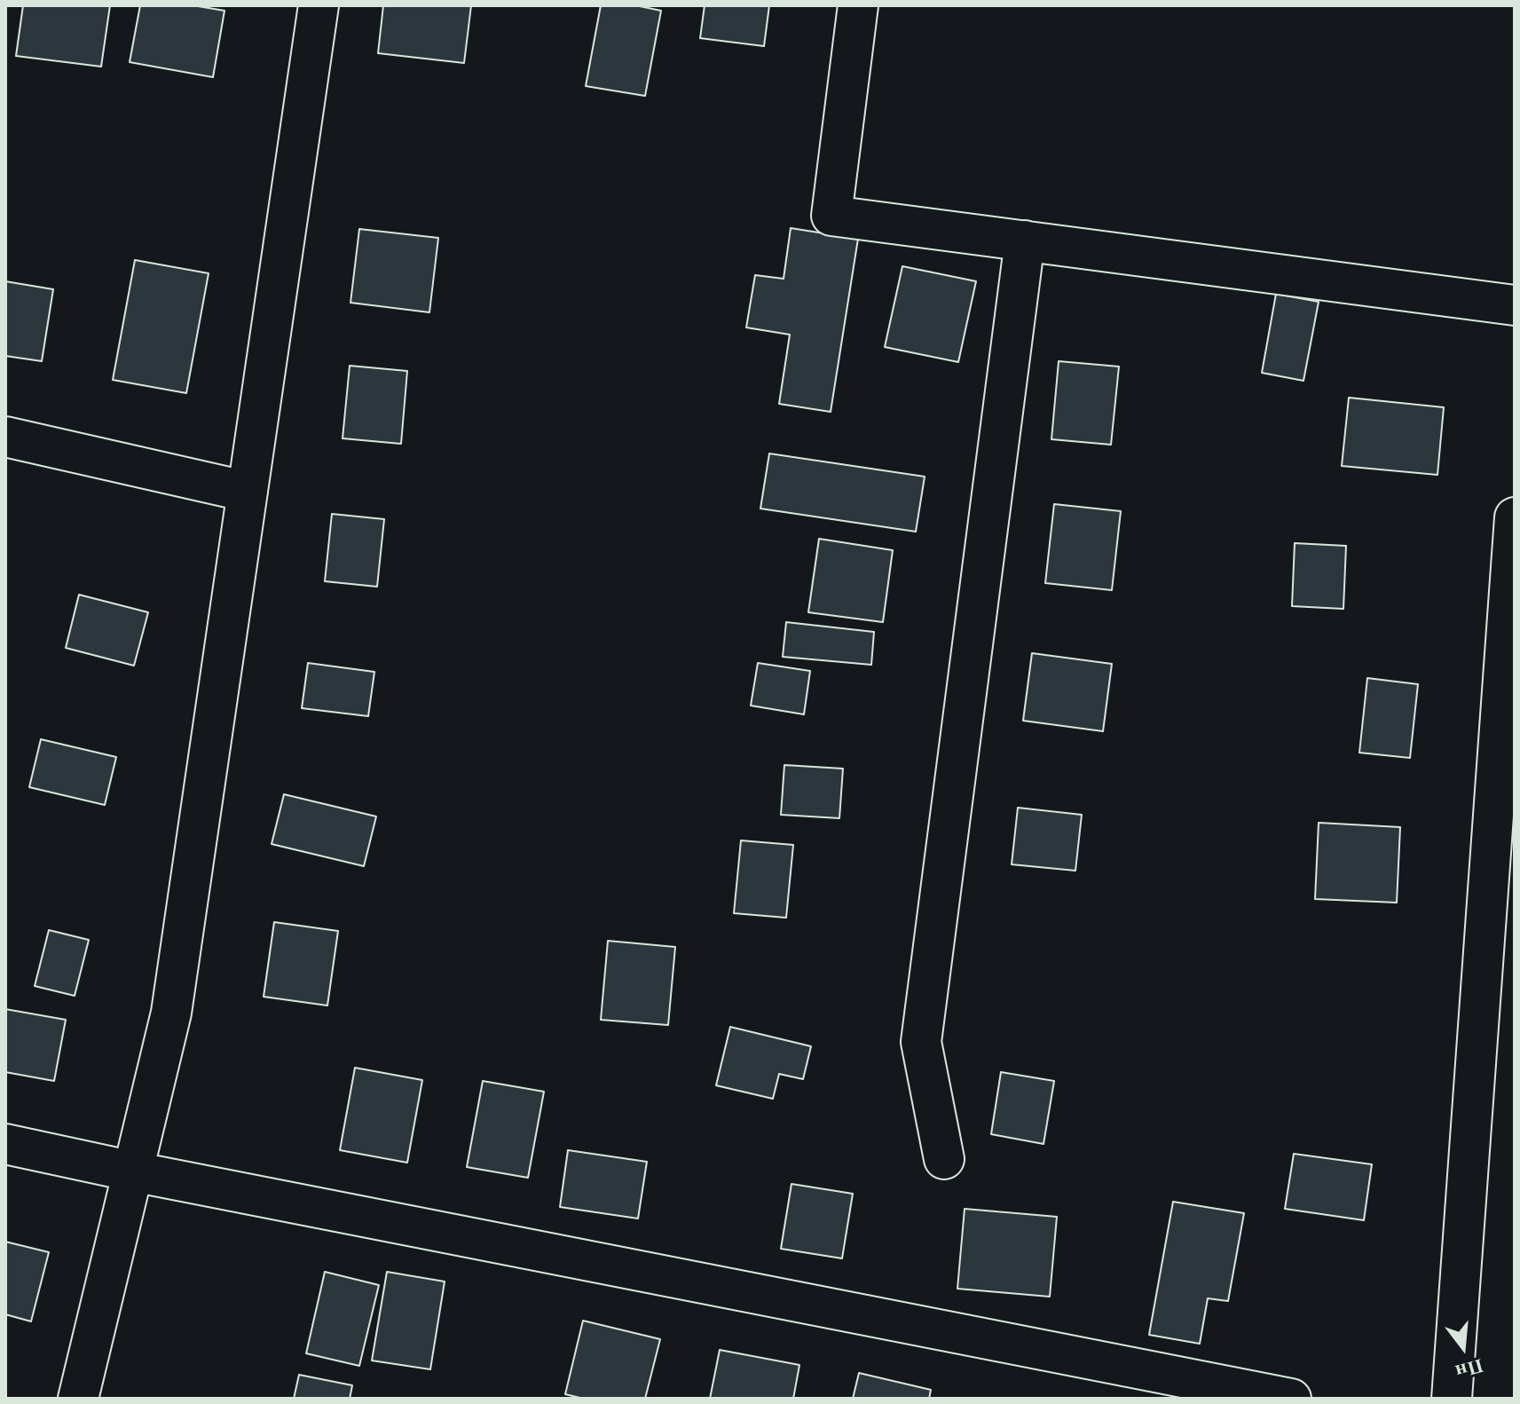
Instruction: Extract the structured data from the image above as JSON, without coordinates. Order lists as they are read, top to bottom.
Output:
{
  "north": "bottom"
}
